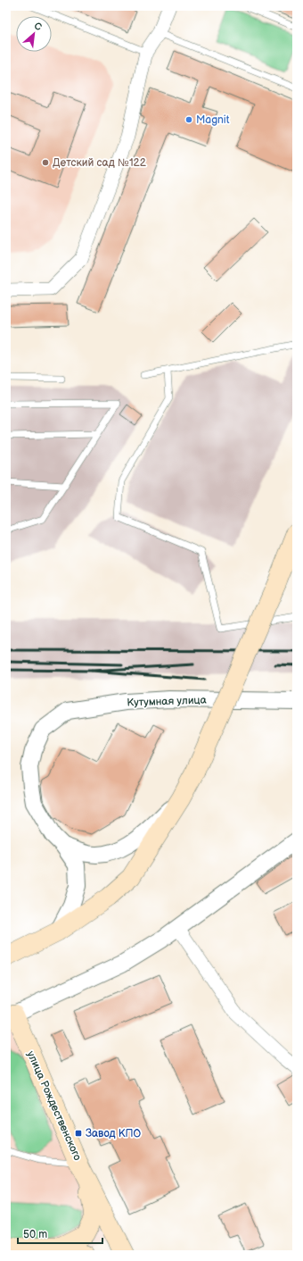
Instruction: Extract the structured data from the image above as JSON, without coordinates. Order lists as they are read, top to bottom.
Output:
{
  "streets": {
    "main road": ["улица Рождественского"],
    "street": ["Кутумная улица"]
  },
  "places": {
    "other": ["Magnit", "Детский сад №122"],
    "transit": ["Завод КПО"]
  },
  "scale_bar": "50 m",
  "north": "top right"
}
